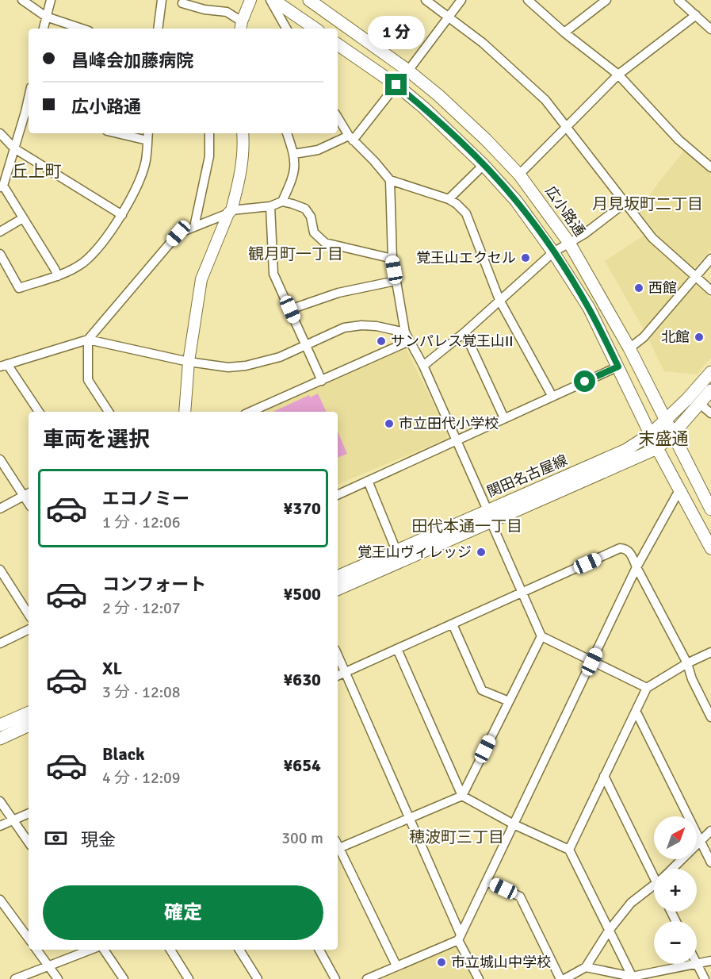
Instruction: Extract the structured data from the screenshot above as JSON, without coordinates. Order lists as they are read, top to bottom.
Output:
{
  "streets": {
    "main road": ["広小路通", "関田名古屋線"]
  },
  "crossings": [
    ["広小路通", "関田名古屋線"]
  ],
  "districts": [
    "丘上町",
    "月見坂町二丁目",
    "観月町一丁目",
    "末盛通",
    "田代本通一丁目",
    "穂波町三丁目"
  ],
  "places": [
    "覚王山エクセル",
    "西館",
    "北館",
    "サンパレス覚王山II",
    "市立田代小学校",
    "覚王山ヴィレッジ",
    "市立城山中学校"
  ],
  "north": "top right",
  "page": {
    "bubble": "1 分",
    "banner": ["昌峰会加藤病院", "広小路通"],
    "heading": "車両を選択",
    "list": [
      {
        "name": "エコノミー",
        "note": "1 分 · 12:06",
        "value": "¥370"
      },
      {
        "name": "コンフォート",
        "note": "2 分 · 12:07",
        "value": "¥500"
      },
      {
        "name": "XL",
        "note": "3 分 · 12:08",
        "value": "¥630"
      },
      {
        "name": "Black",
        "note": "4 分 · 12:09",
        "value": "¥654"
      }
    ],
    "pay": ["現金", "300 m"],
    "map_buttons": ["+", "−"],
    "buttons": "確定"
  }
}
